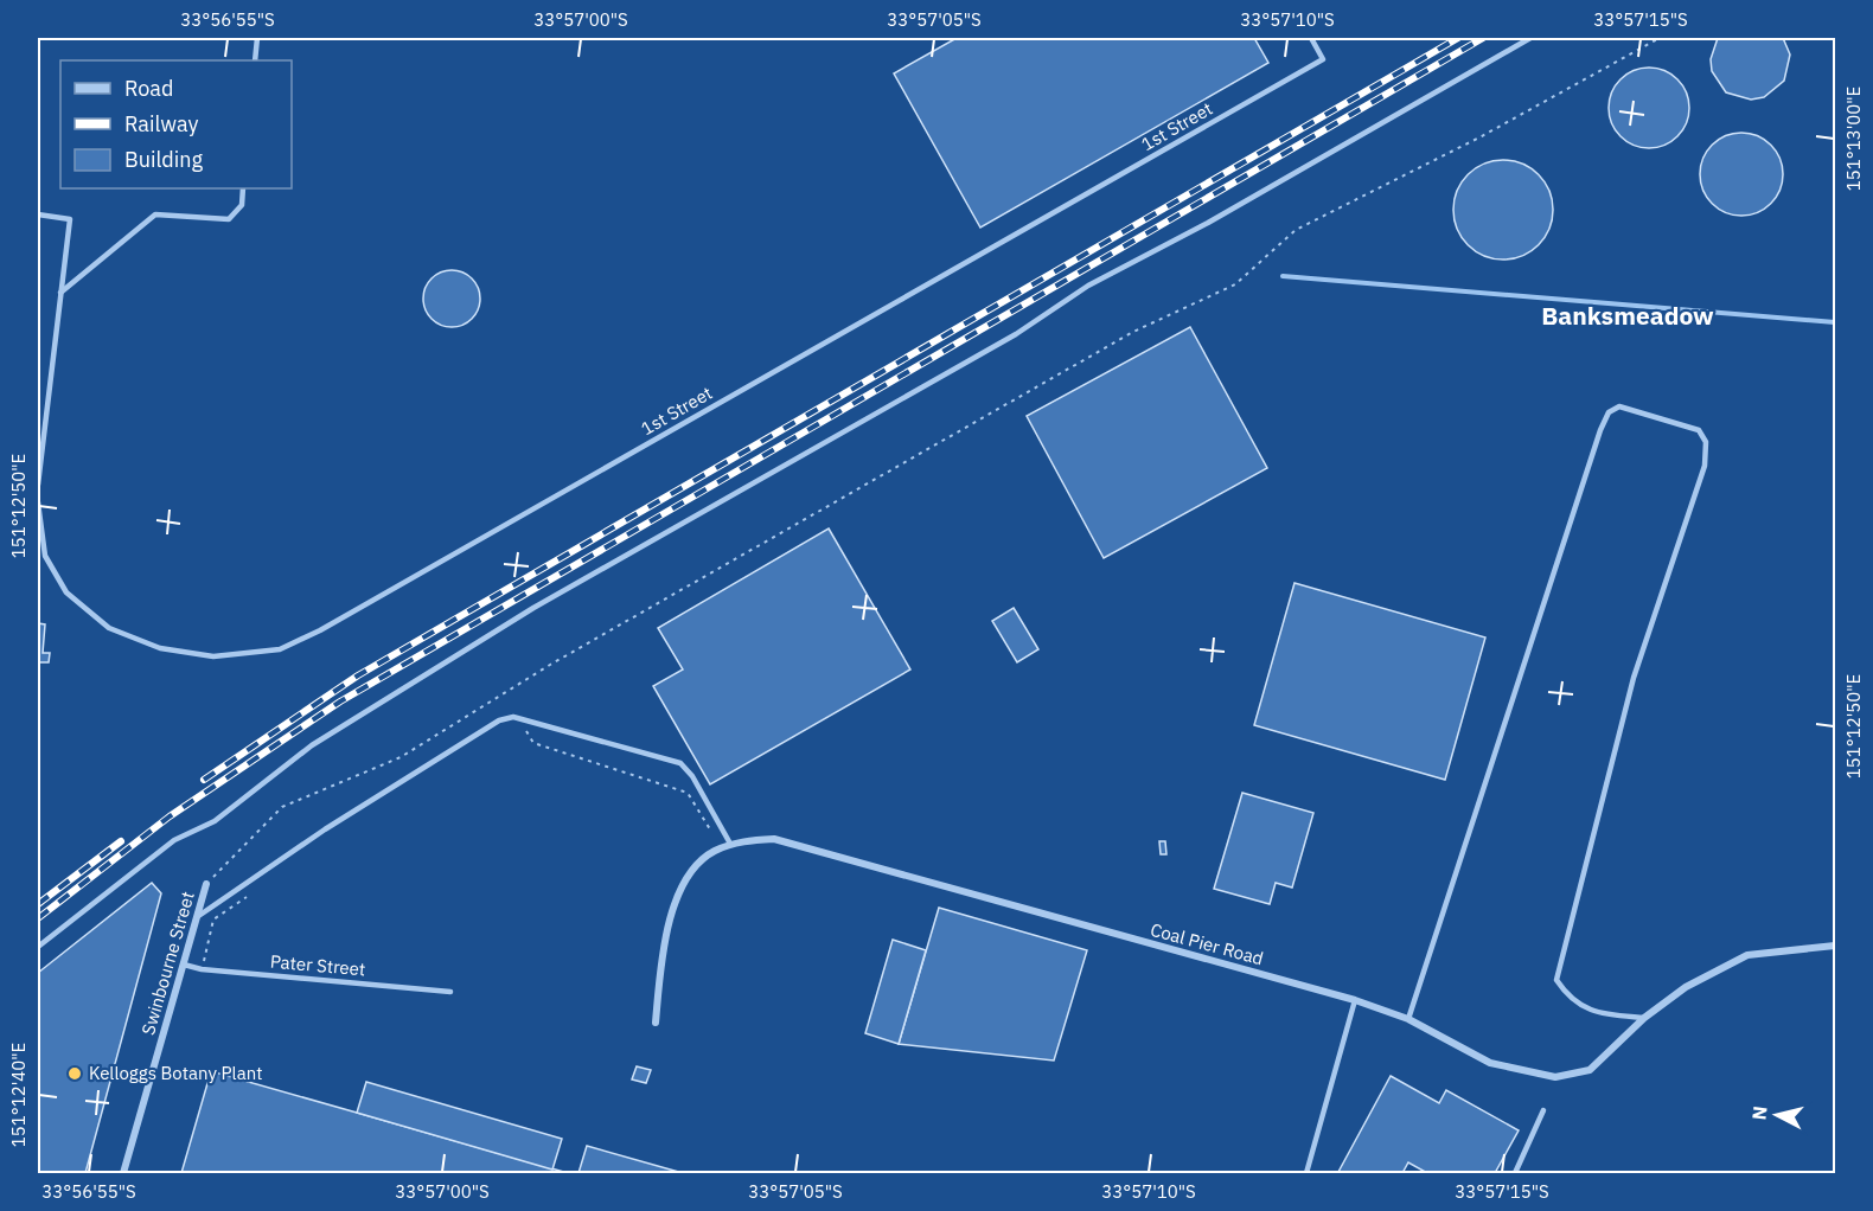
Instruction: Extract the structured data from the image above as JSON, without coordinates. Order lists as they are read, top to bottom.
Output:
{
  "streets": {
    "street": ["Coal Pier Road", "Swinbourne Street"],
    "lane": ["1st Street", "Pater Street"]
  },
  "crossings": [
    ["Swinbourne Street", "Pater Street"]
  ],
  "districts": ["Banksmeadow"],
  "places": ["Kelloggs Botany Plant"],
  "legend": ["Road", "Railway", "Building"],
  "north": "left",
  "coordinates": [
    "33°56'55\"S",
    "33°57'00\"S",
    "33°57'05\"S",
    "33°57'10\"S",
    "33°57'15\"S",
    "151°13'00\"E",
    "151°12'50\"E",
    "151°12'40\"E"
  ]
}
